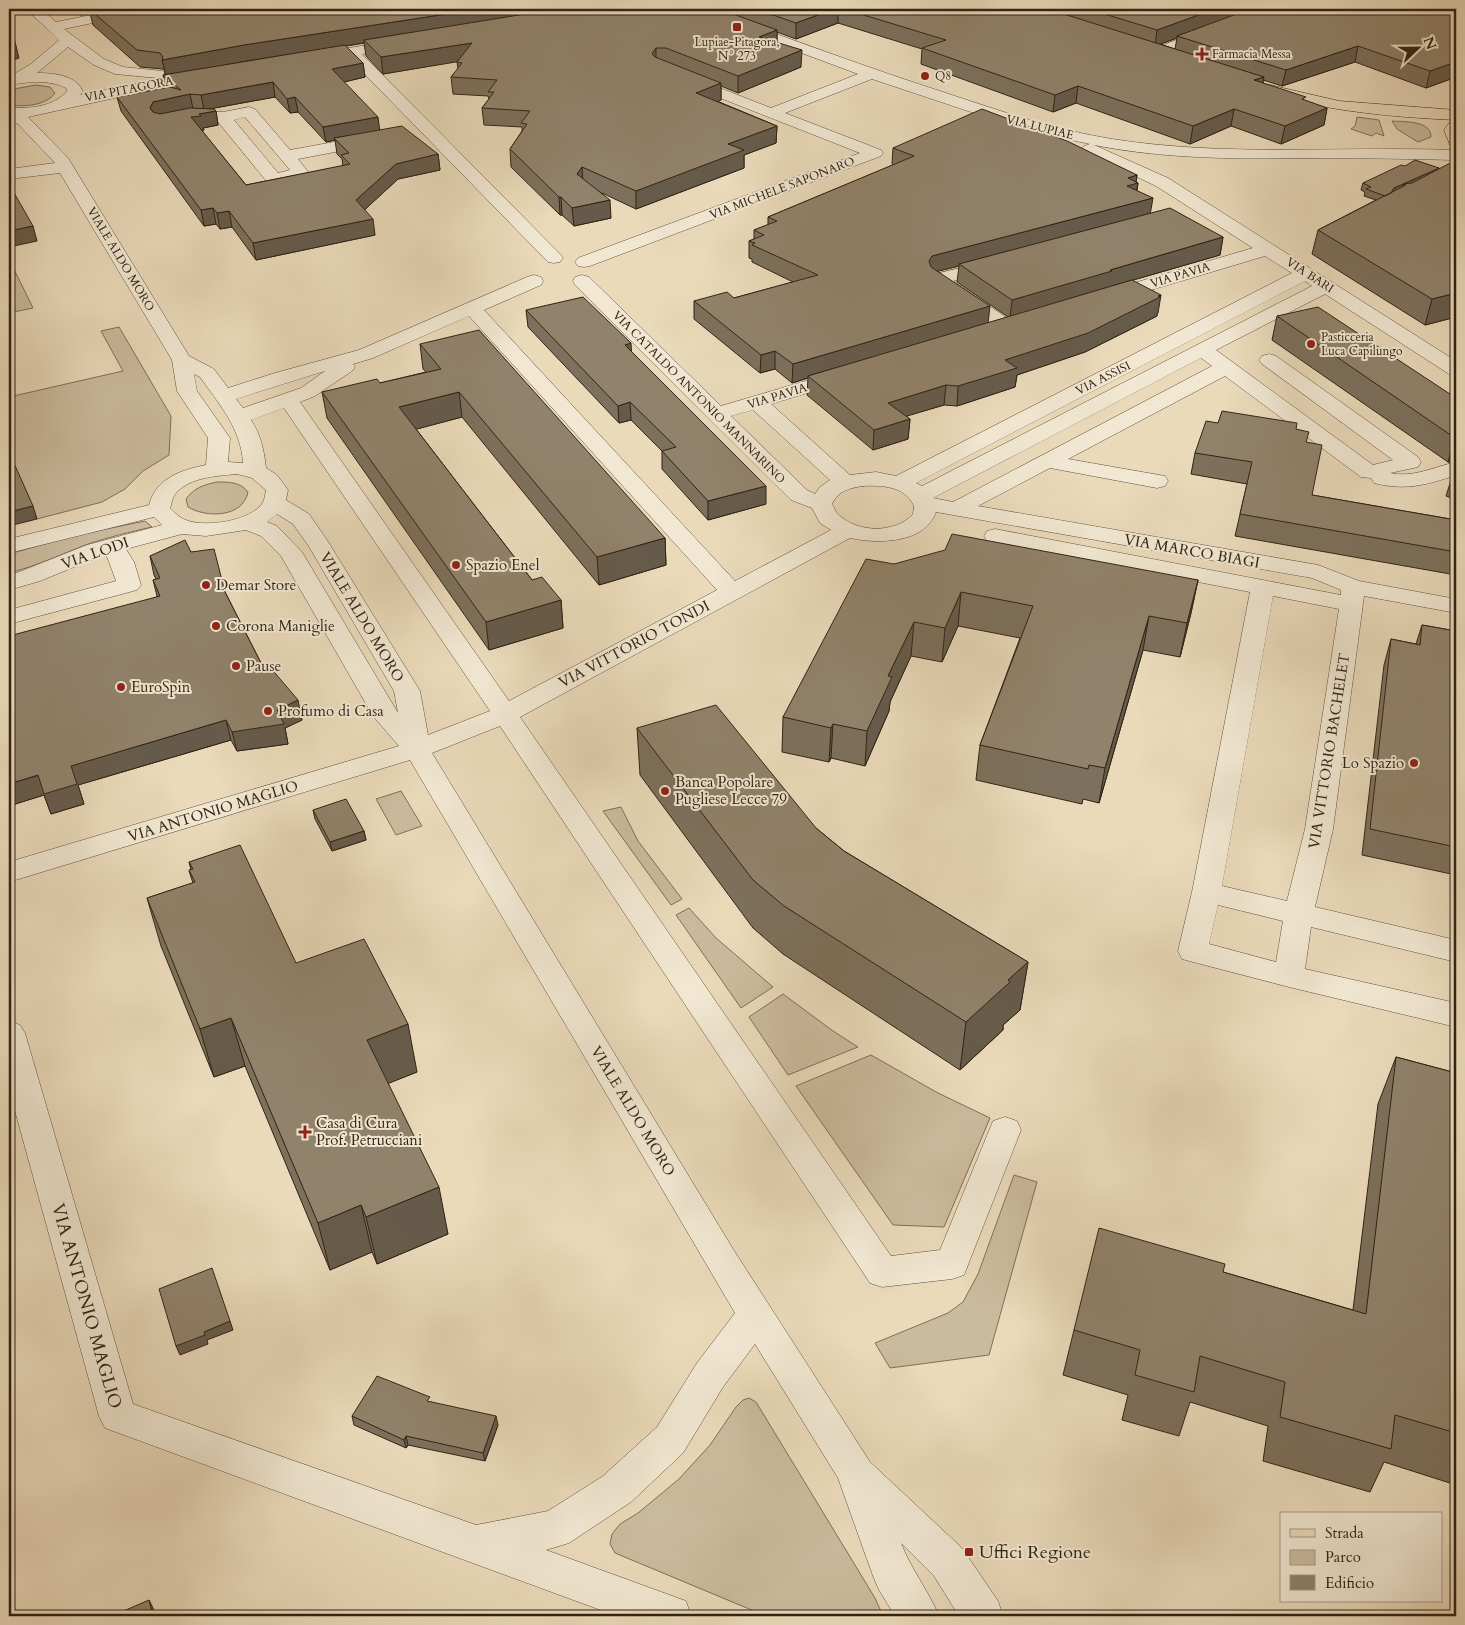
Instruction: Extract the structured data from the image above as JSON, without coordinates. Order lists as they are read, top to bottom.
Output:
{
  "streets": {
    "street": [
      "VIA PITAGORA",
      "VIA LUPIAE",
      "VIA MICHELE SAPONARO",
      "VIALE ALDO MORO",
      "VIA PAVIA",
      "VIA BARI",
      "VIA ASSISI",
      "VIA CATALDO ANTONIO MANNARINO",
      "VIA MARCO BIAGI",
      "VIA LODI",
      "VIA VITTORIO TONDI",
      "VIA VITTORIO BACHELET",
      "VIA ANTONIO MAGLIO"
    ]
  },
  "crossings": [
    ["VIA PITAGORA", "VIALE ALDO MORO"],
    ["VIA LUPIAE", "VIA BARI"],
    ["VIA MICHELE SAPONARO", "VIA CATALDO ANTONIO MANNARINO"],
    ["VIALE ALDO MORO", "VIA VITTORIO TONDI"],
    ["VIALE ALDO MORO", "VIA ANTONIO MAGLIO"],
    ["VIA PAVIA", "VIA BARI"],
    ["VIA PAVIA", "VIA CATALDO ANTONIO MANNARINO"],
    ["VIA BARI", "VIA ASSISI"],
    ["VIA ASSISI", "VIA MARCO BIAGI"],
    ["VIA MARCO BIAGI", "VIA VITTORIO BACHELET"],
    ["VIA VITTORIO TONDI", "VIA ANTONIO MAGLIO"]
  ],
  "places": {
    "transit": ["Lupiae-Pitagora, N° 273", "Uffici Regione"],
    "health": ["Farmacia Messa", "Casa di Cura Prof. Petrucciani"],
    "other": [
      "Q8",
      "Pasticceria Luca Capilungo",
      "Spazio Enel",
      "Demar Store",
      "Corona Maniglie",
      "Pause",
      "EuroSpin",
      "Profumo di Casa",
      "Lo Spazio",
      "Banca Popolare Pugliese Lecce 79"
    ]
  },
  "legend": ["Strada", "Parco", "Edificio"],
  "north": "right"
}
